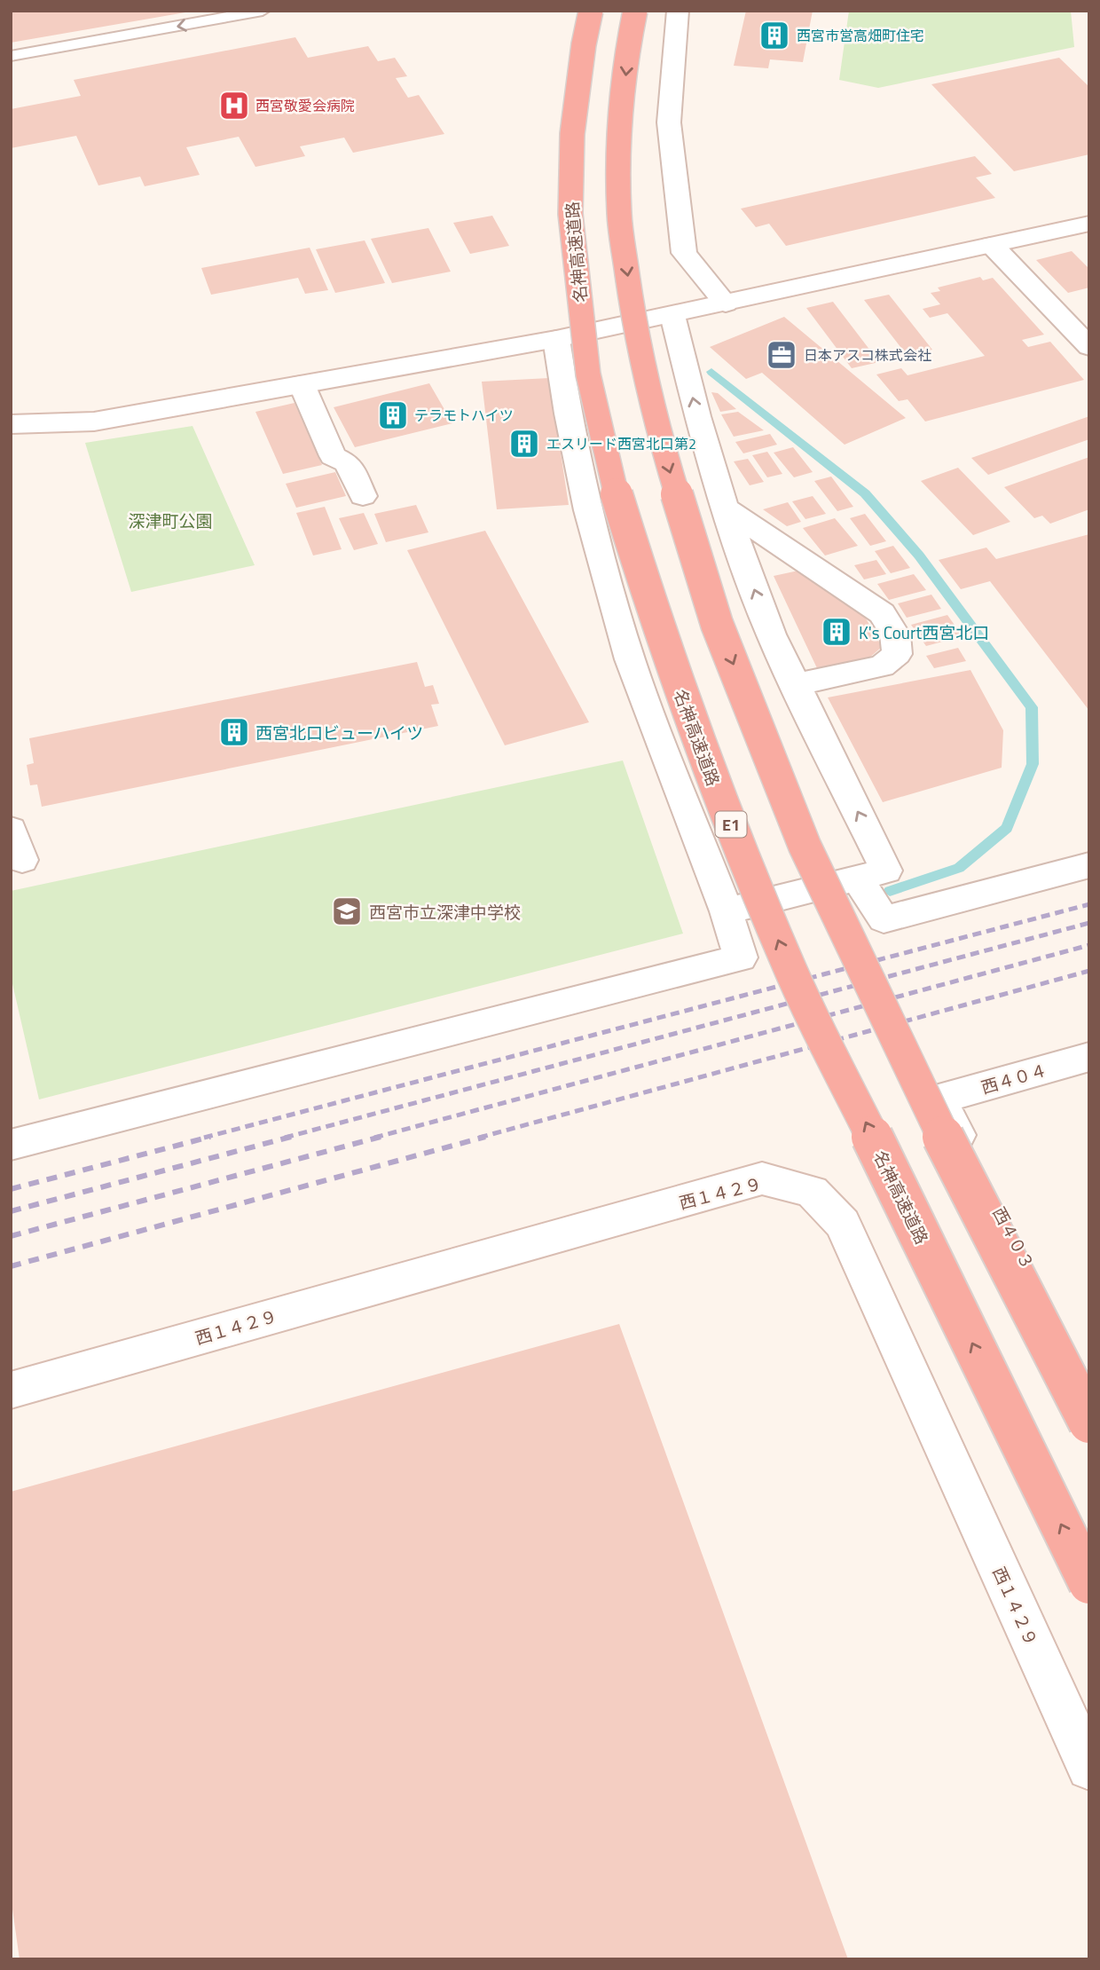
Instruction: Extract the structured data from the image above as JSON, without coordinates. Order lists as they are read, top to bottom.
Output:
{
  "streets": {
    "highway": ["名神高速道路", "E1"],
    "street": ["西４０４", "西１４２９", "西４０３"]
  },
  "crossings": [
    ["西４０４", "西４０３"]
  ],
  "parks": ["深津町公園"],
  "places": {
    "building": [
      "西宮市営高畑町住宅",
      "テラモトハイツ",
      "エスリード西宮北口第2",
      "K's Court西宮北口",
      "西宮北口ビューハイツ"
    ],
    "hospital": ["西宮敬愛会病院"],
    "office": ["日本アスコ株式会社"],
    "school or university": ["西宮市立深津中学校"]
  }
}
